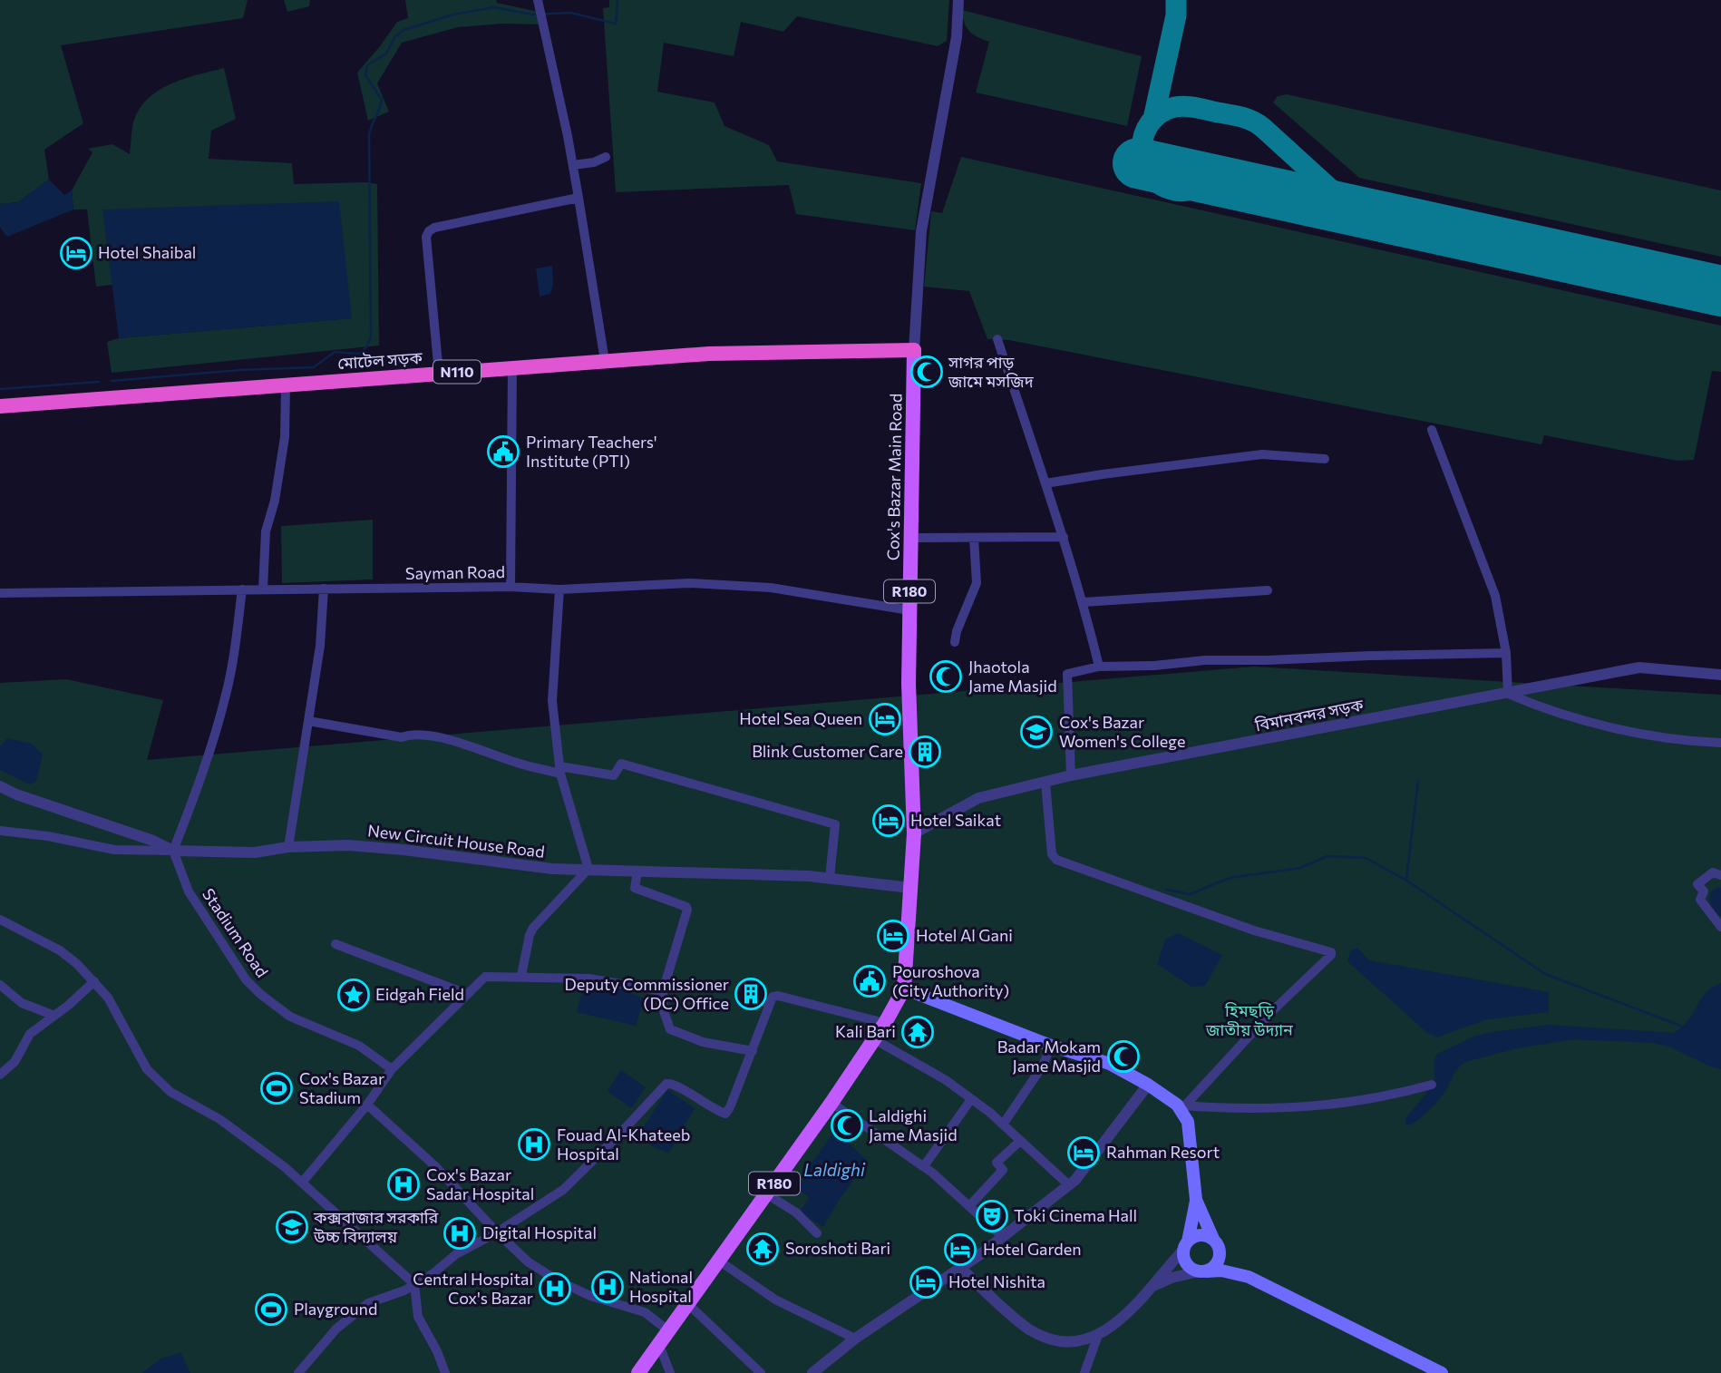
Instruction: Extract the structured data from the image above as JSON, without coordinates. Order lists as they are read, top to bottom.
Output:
{
  "streets": {
    "highway": ["মোটেল সড়ক", "N110"],
    "main road": ["Cox's Bazar Main Road", "R180"],
    "street": [
      "Sayman Road",
      "বিমানবন্দর সড়ক",
      "New Circuit House Road",
      "Stadium Road"
    ]
  },
  "crossings": [
    ["মোটেল সড়ক", "Cox's Bazar Main Road"],
    ["Cox's Bazar Main Road", "Sayman Road"],
    ["Cox's Bazar Main Road", "R180"],
    ["Cox's Bazar Main Road", "বিমানবন্দর সড়ক"],
    ["R180", "বিমানবন্দর সড়ক"],
    ["R180", "New Circuit House Road"],
    ["New Circuit House Road", "Stadium Road"]
  ],
  "water": ["Laldighi"],
  "parks": ["হিমছড়ি জাতীয় উদ্যান"],
  "places": {
    "hotel": [
      "Hotel Shaibal",
      "Hotel Sea Queen",
      "Hotel Saikat",
      "Hotel Al Gani",
      "Rahman Resort",
      "Hotel Garden",
      "Hotel Nishita"
    ],
    "mosque": [
      "সাগর পাড় জামে মসজিদ",
      "Jhaotola Jame Masjid",
      "Badar Mokam Jame Masjid",
      "Laldighi Jame Masjid"
    ],
    "public building": ["Primary Teachers' Institute (PTI)", "Pouroshova (City Authority)"],
    "school or university": ["Cox's Bazar Women's College", "কক্সবাজার সরকারি উচ্চ বিদ্যালয়"],
    "building": ["Blink Customer Care", "Deputy Commissioner (DC) Office"],
    "place": ["Eidgah Field"],
    "temple": ["Kali Bari", "Soroshoti Bari"],
    "sports": ["Cox's Bazar Stadium", "Playground"],
    "hospital": [
      "Fouad Al-Khateeb Hospital",
      "Cox's Bazar Sadar Hospital",
      "Digital Hospital",
      "National Hospital",
      "Central Hospital Cox's Bazar"
    ],
    "theatre": ["Toki Cinema Hall"]
  }
}
